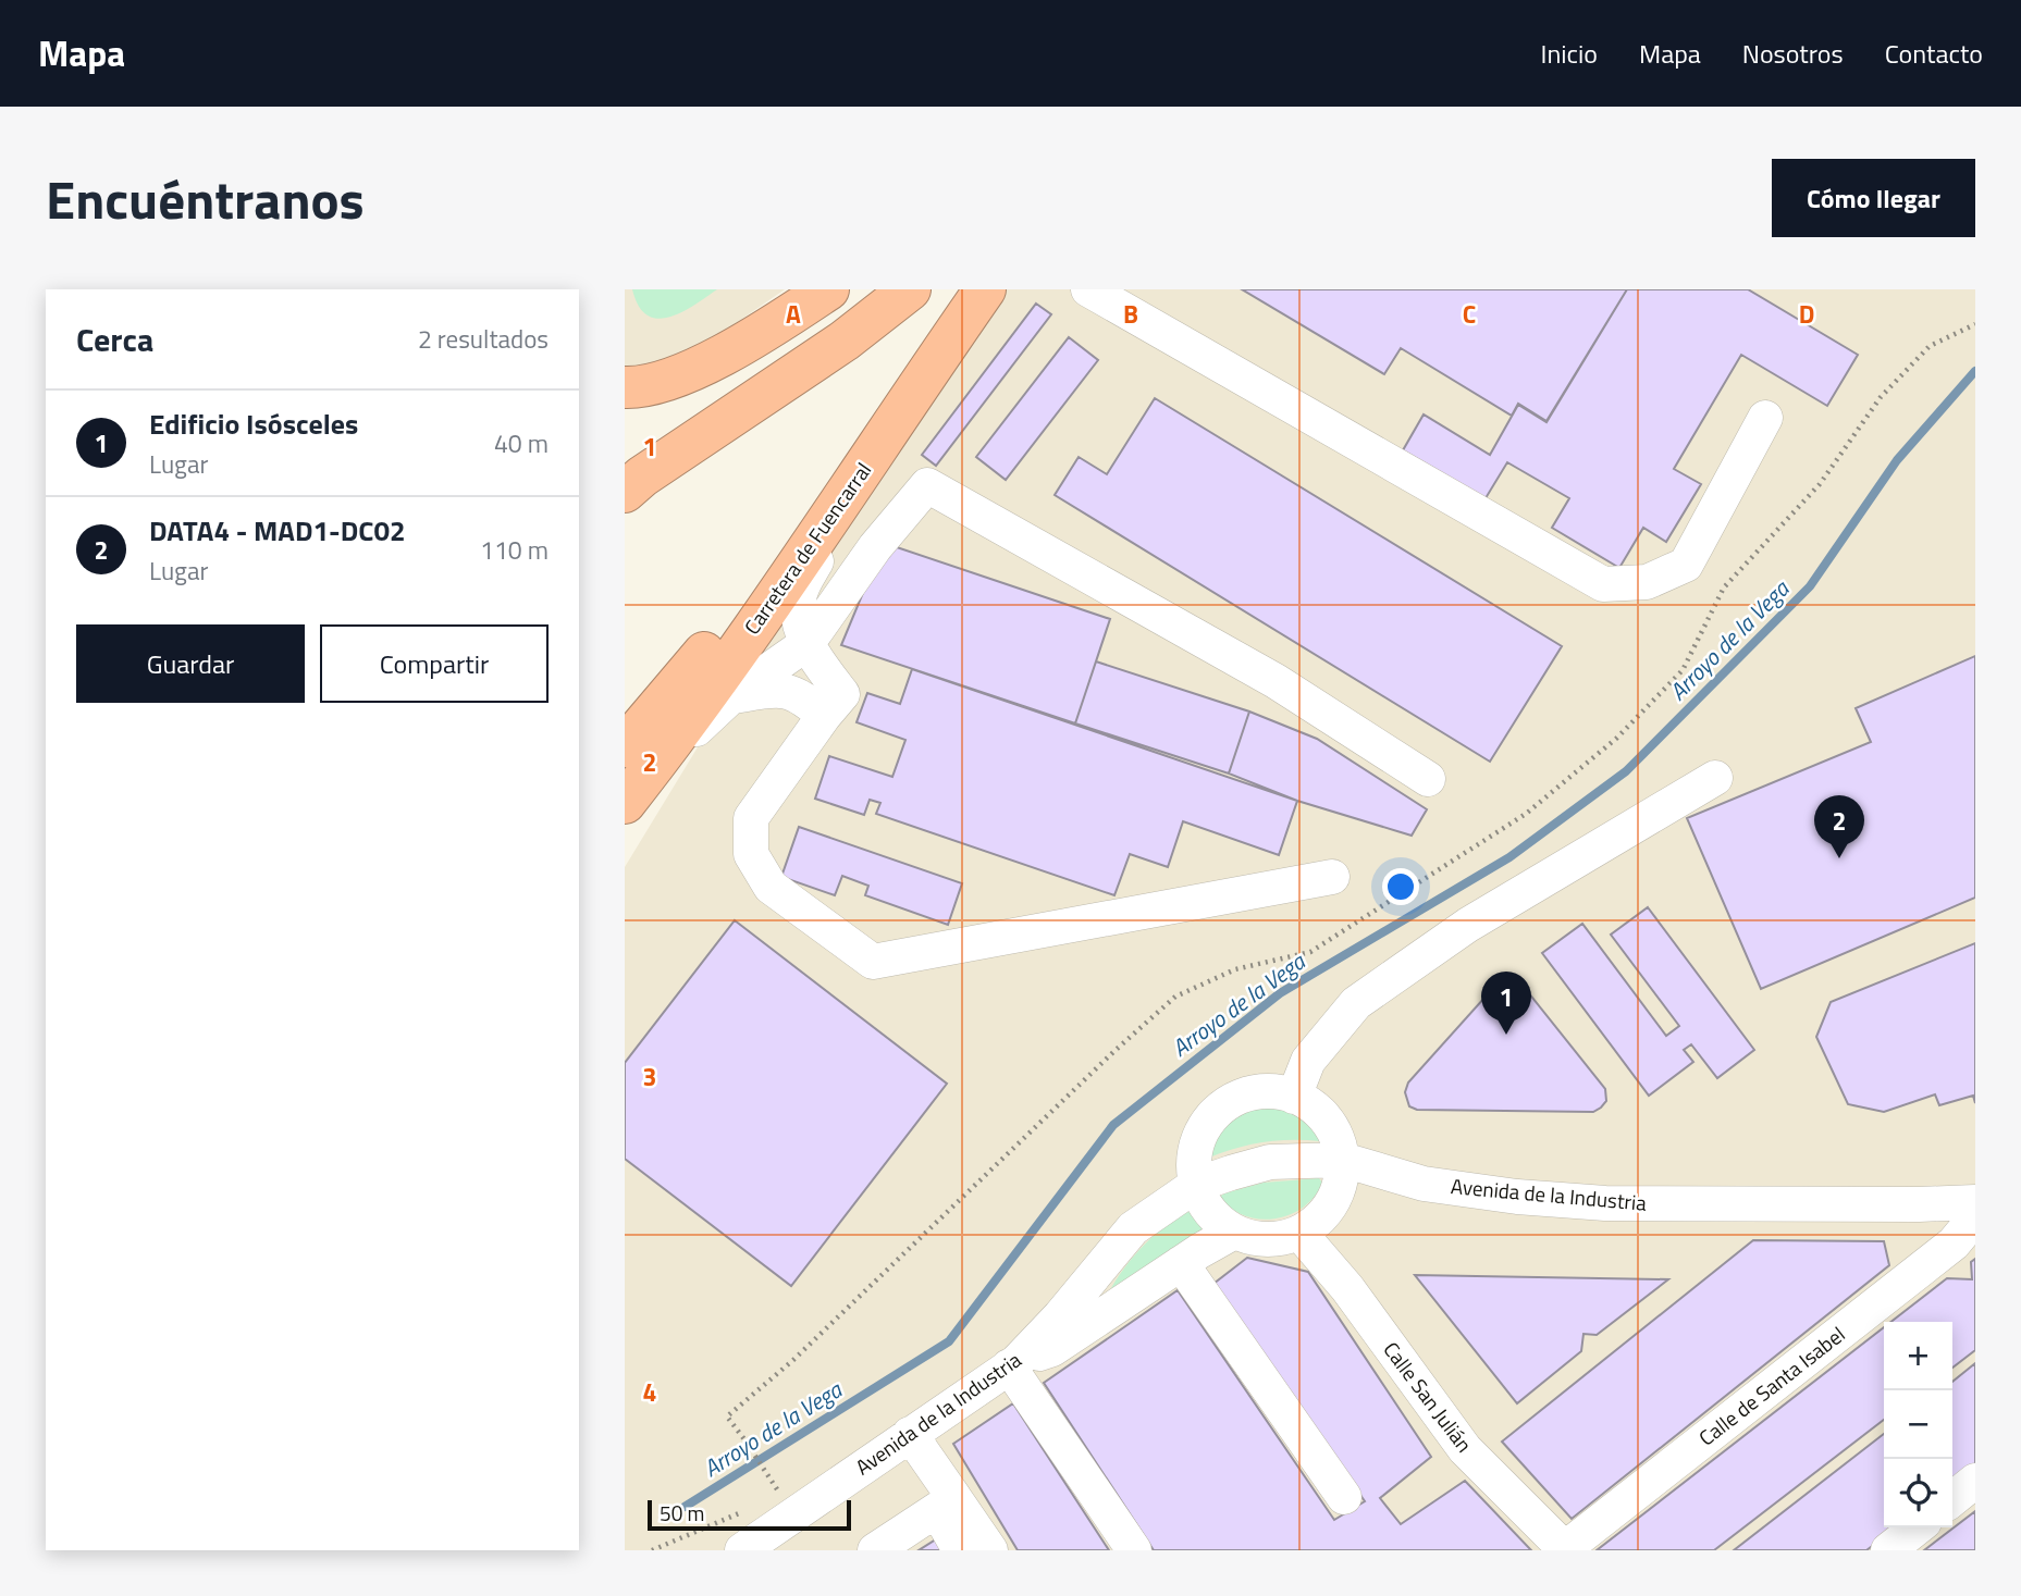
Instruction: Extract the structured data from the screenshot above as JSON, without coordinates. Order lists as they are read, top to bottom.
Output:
{
  "streets": {
    "highway": ["Carretera de Fuencarral"],
    "street": ["Avenida de la Industria", "Calle de Santa Isabel", "Calle San Julián"]
  },
  "crossings": [
    ["Calle de Santa Isabel", "Calle San Julián"]
  ],
  "water": ["Arroyo de la Vega"],
  "scale_bar": "50 m",
  "page": {
    "header": "Mapa",
    "nav": [
      "Inicio",
      "Mapa",
      "Nosotros",
      "Contacto"
    ],
    "title": "Encuéntranos",
    "buttons": [
      "Cómo llegar",
      ["Guardar", "Compartir"]
    ],
    "heading": ["Cerca", "2 resultados"],
    "list": [
      {
        "mark": "1",
        "name": "Edificio Isósceles",
        "note": "Lugar",
        "value": "40 m"
      },
      {
        "mark": "2",
        "name": "DATA4 - MAD1-DC02",
        "note": "Lugar",
        "value": "110 m"
      }
    ],
    "pins": ["2", "1"],
    "map_buttons": ["+", "−"],
    "scale": "50 m"
  },
  "grid": {
    "columns": [
      "A",
      "B",
      "C",
      "D"
    ],
    "rows": [
      "1",
      "2",
      "3",
      "4"
    ]
  }
}
